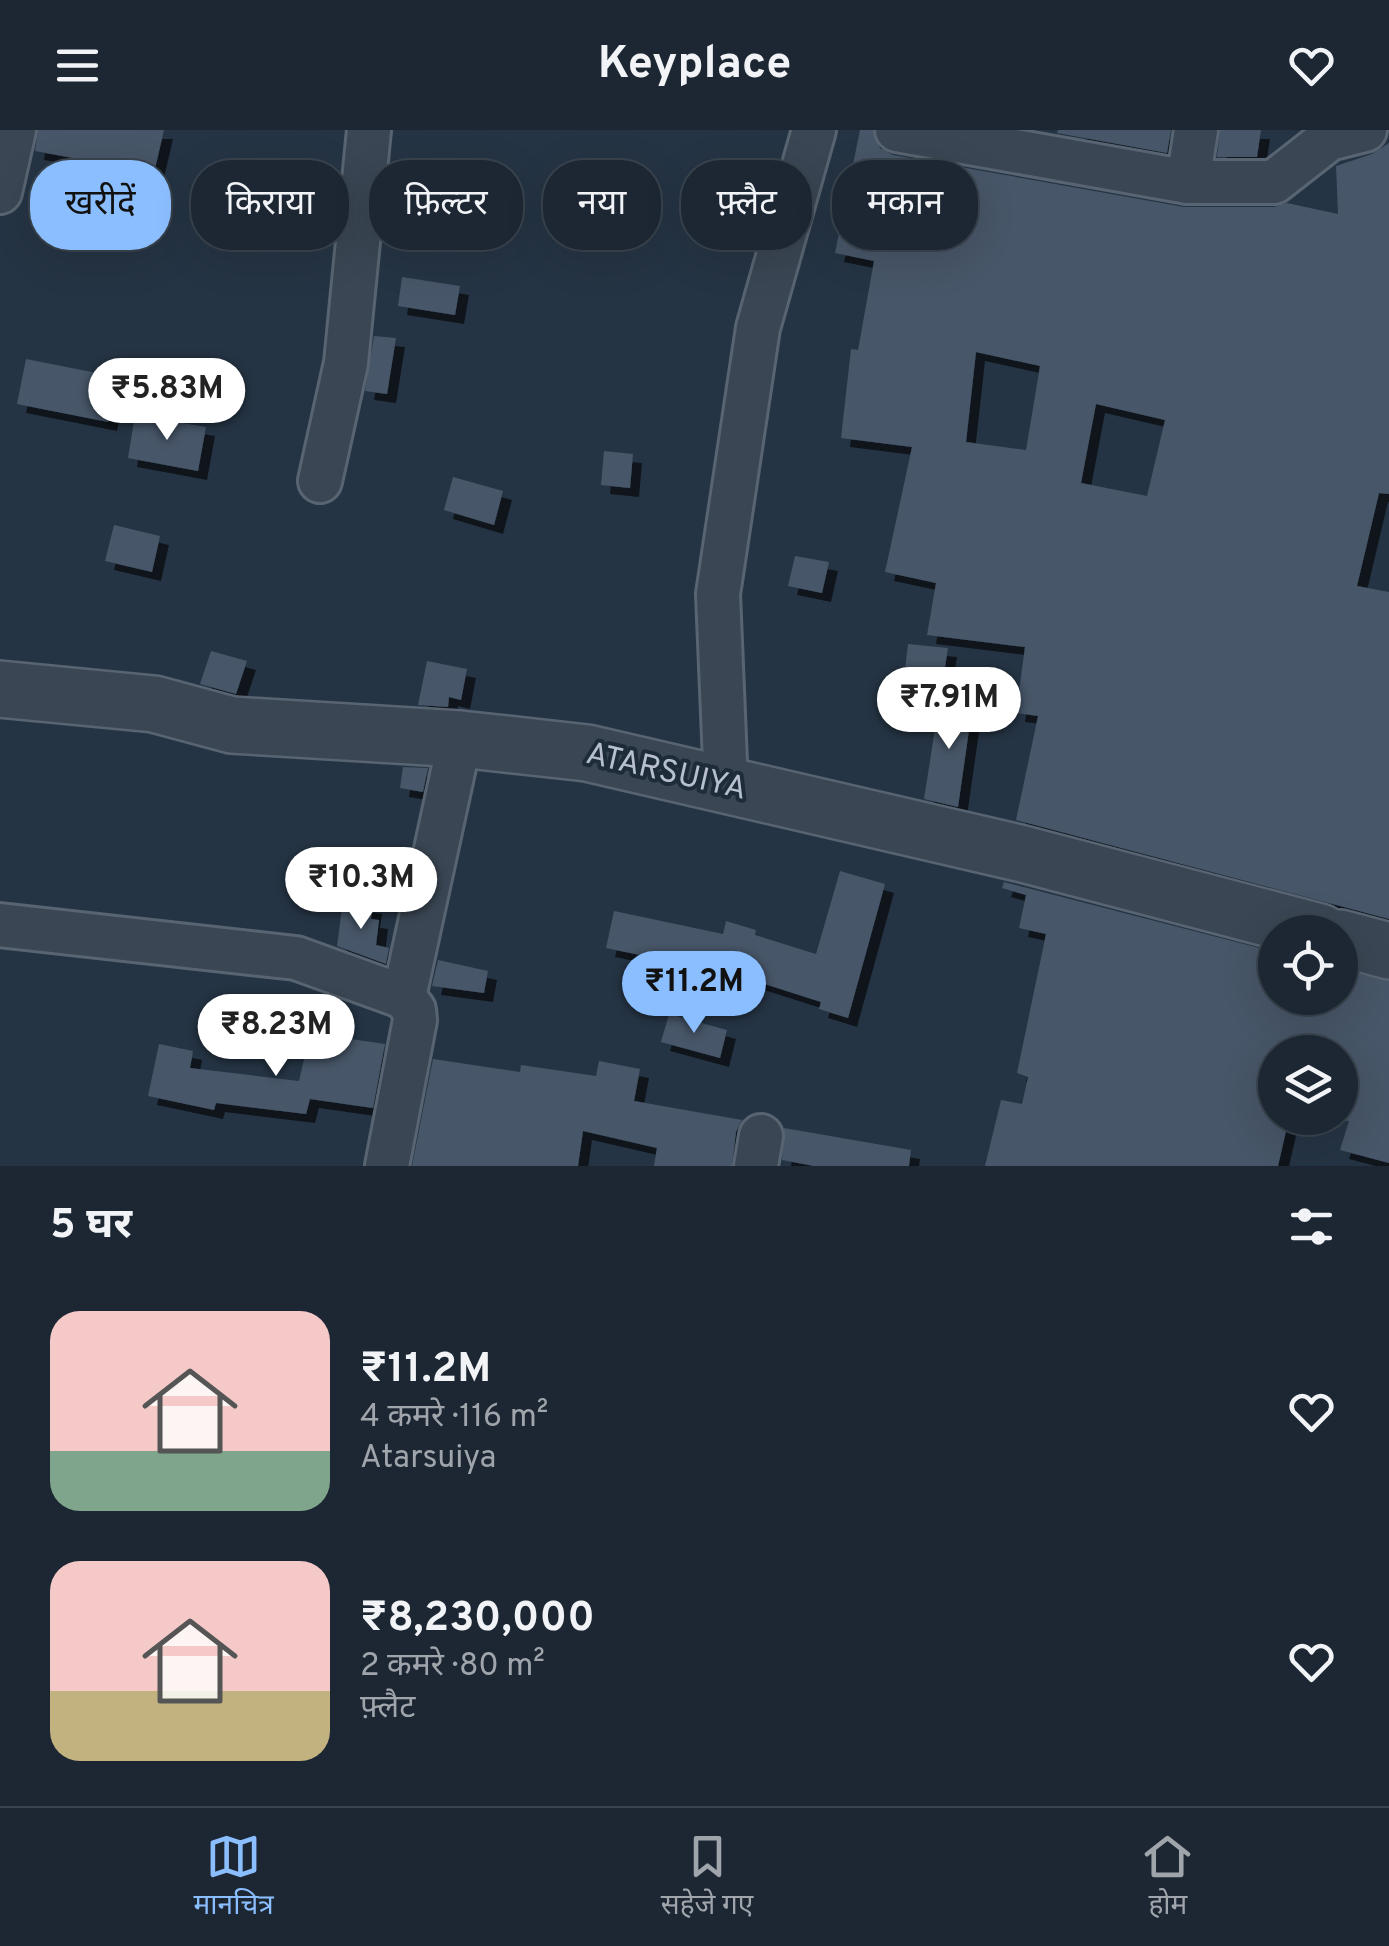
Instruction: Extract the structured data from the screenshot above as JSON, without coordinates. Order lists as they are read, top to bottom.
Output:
{
  "streets": {
    "street": ["ATARSUIYA"]
  },
  "page": {
    "header": "Keyplace",
    "chip": [
      "खरीदें",
      "किराया",
      "फ़िल्टर",
      "नया",
      "फ़्लैट",
      "मकान"
    ],
    "price": [
      "₹5.83M",
      "₹7.91M",
      "₹10.3M",
      "₹11.2M",
      "₹8.23M"
    ],
    "heading": "5 घर",
    "list": [
      {
        "name": "₹11.2M",
        "note": "4 कमरे · 116 m² · Atarsuiya"
      },
      {
        "name": "₹8,230,000",
        "note": "2 कमरे · 80 m² · फ़्लैट"
      }
    ],
    "tabs": ["मानचित्र", "सहेजे गए", "होम"]
  }
}
